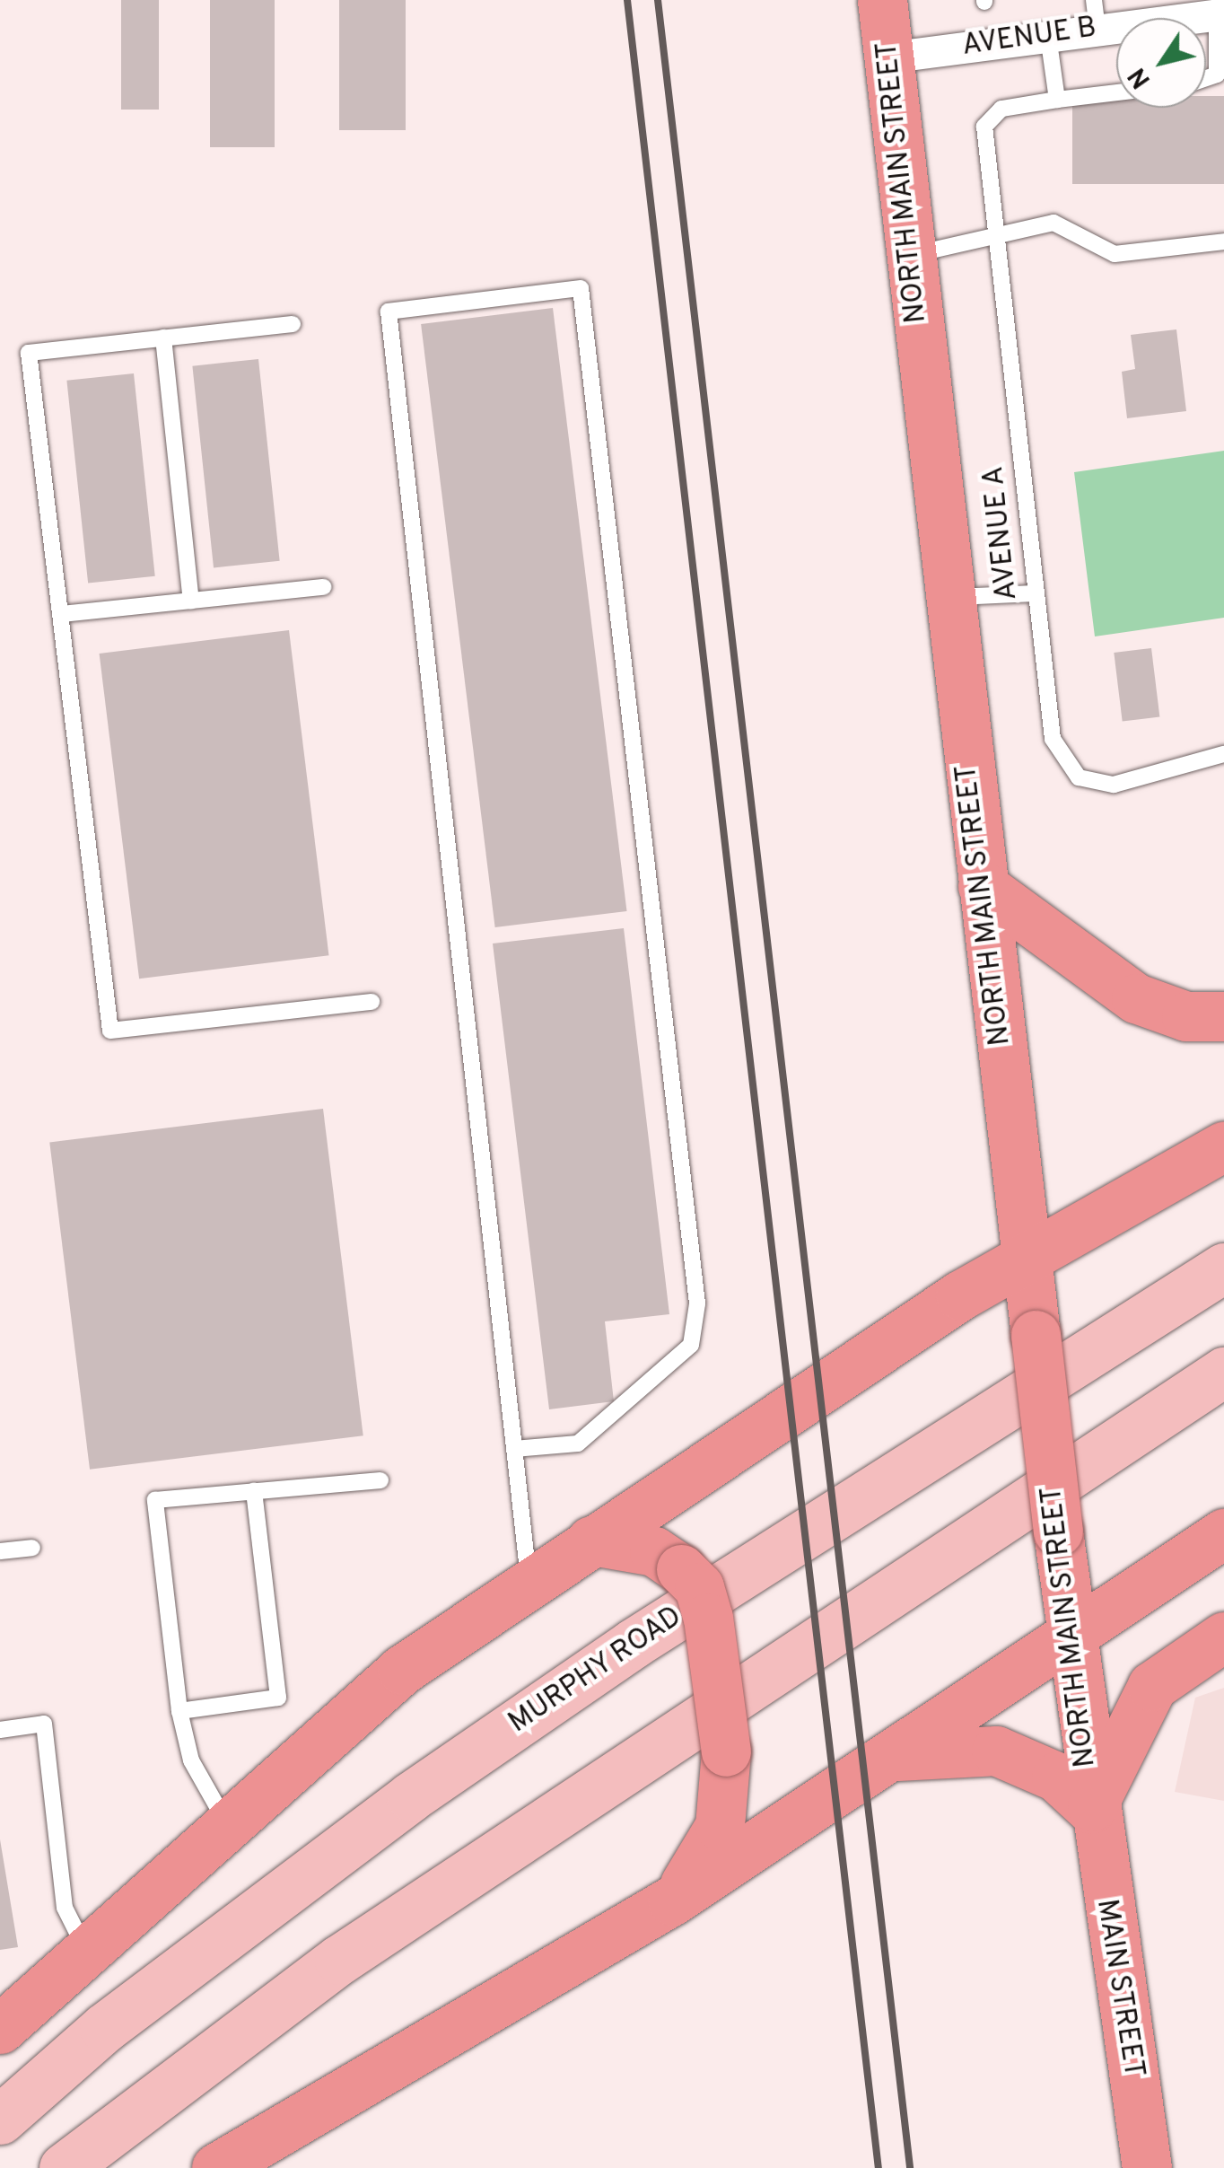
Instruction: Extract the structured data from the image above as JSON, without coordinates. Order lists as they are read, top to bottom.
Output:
{
  "streets": {
    "highway": ["NORTH MAIN STREET", "MAIN STREET"],
    "main road": ["MURPHY ROAD"],
    "street": ["AVENUE B"],
    "lane": ["AVENUE A"]
  },
  "crossings": [
    ["AVENUE B", "NORTH MAIN STREET"],
    ["NORTH MAIN STREET", "MAIN STREET"]
  ],
  "north": "bottom left"
}
